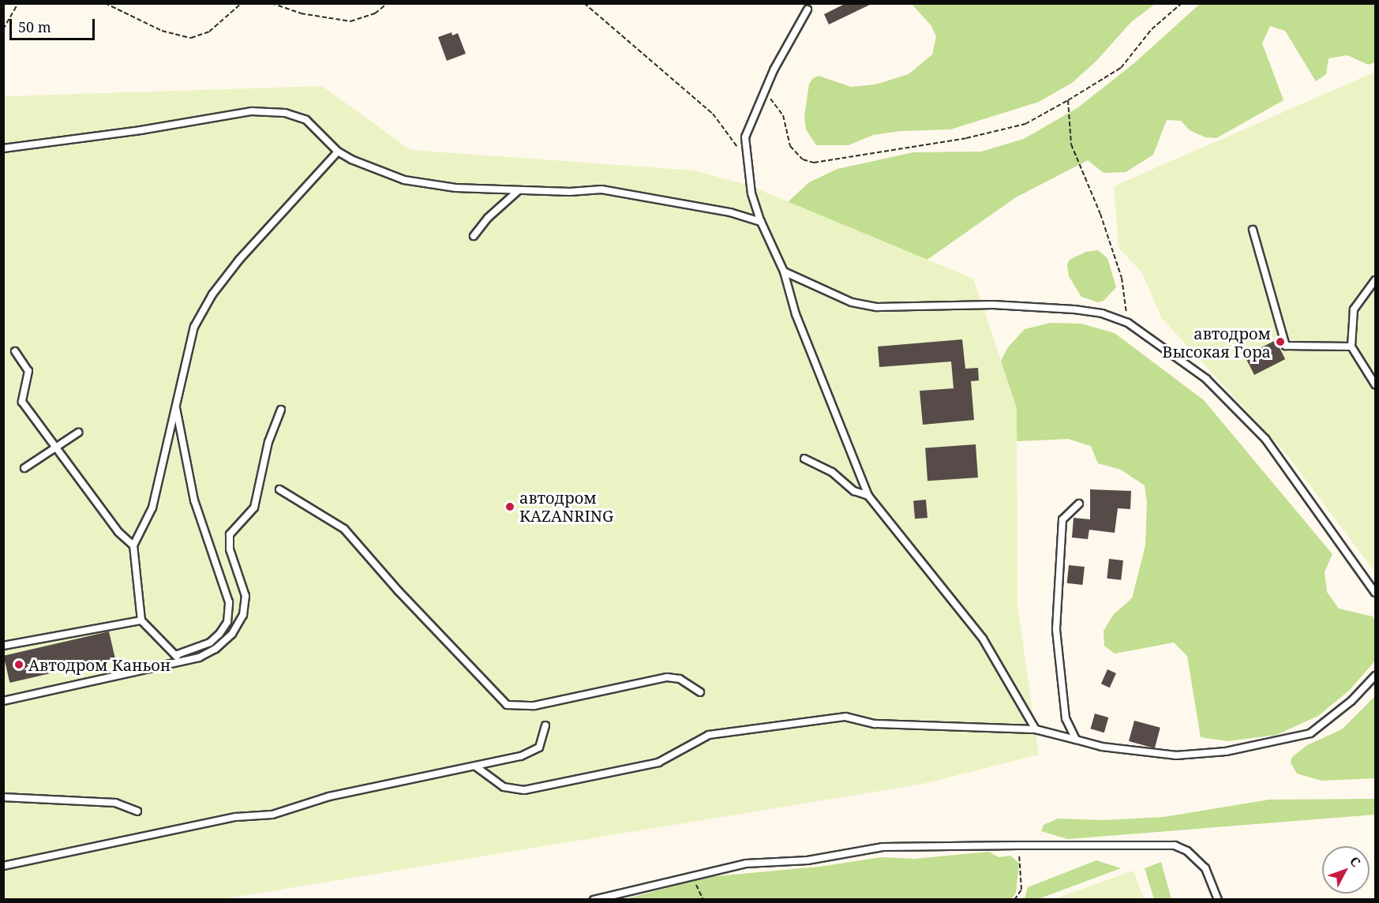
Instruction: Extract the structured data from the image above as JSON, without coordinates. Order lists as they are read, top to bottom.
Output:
{
  "places": ["автодром Высокая Гора", "автодром KAZANRING", "Автодром Каньон"],
  "scale_bar": "50 m",
  "north": "top right"
}
